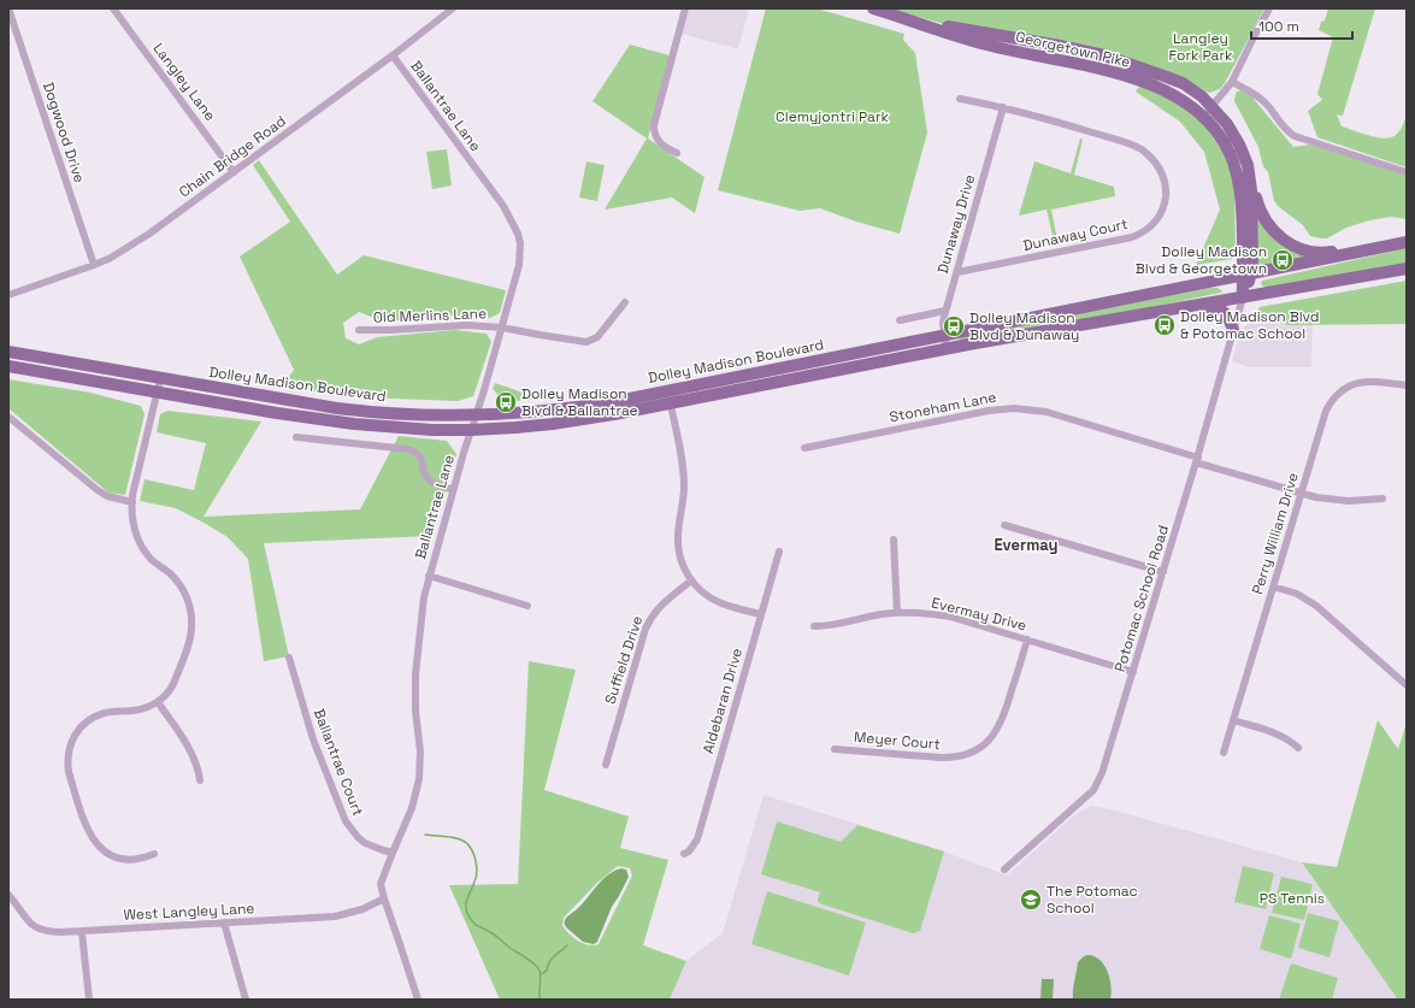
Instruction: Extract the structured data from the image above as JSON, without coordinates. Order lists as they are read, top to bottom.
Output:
{
  "streets": {
    "main road": ["Georgetown Pike", "Dolley Madison Boulevard"],
    "street": [
      "Langley Lane",
      "Ballantrae Lane",
      "Dogwood Drive",
      "Chain Bridge Road",
      "Dunaway Drive",
      "Dunaway Court",
      "Old Merlins Lane",
      "Stoneham Lane",
      "Perry William Drive",
      "Potomac School Road",
      "Evermay Drive",
      "Suffield Drive",
      "Aldebaran Drive",
      "Meyer Court",
      "Ballantrae Court",
      "West Langley Lane"
    ]
  },
  "crossings": [
    ["Georgetown Pike", "Dolley Madison Boulevard"],
    ["Georgetown Pike", "Potomac School Road"],
    ["Langley Lane", "Chain Bridge Road"],
    ["Ballantrae Lane", "Chain Bridge Road"],
    ["Ballantrae Lane", "Old Merlins Lane"],
    ["Ballantrae Lane", "Dolley Madison Boulevard"],
    ["Ballantrae Lane", "Ballantrae Court"],
    ["Ballantrae Lane", "West Langley Lane"],
    ["Dogwood Drive", "Chain Bridge Road"],
    ["Dunaway Drive", "Dunaway Court"],
    ["Dunaway Drive", "Dolley Madison Boulevard"],
    ["Dolley Madison Boulevard", "Potomac School Road"],
    ["Stoneham Lane", "Perry William Drive"],
    ["Stoneham Lane", "Potomac School Road"],
    ["Potomac School Road", "Evermay Drive"],
    ["Evermay Drive", "Meyer Court"]
  ],
  "districts": ["Evermay"],
  "parks": ["Langley Fork Park", "Clemyjontri Park", "PS Tennis"],
  "places": {
    "bus stop": [
      "Dolley Madison Blvd & Georgetown",
      "Dolley Madison Blvd & Potomac School",
      "Dolley Madison Blvd & Dunaway",
      "Dolley Madison Blvd & Ballantrae"
    ],
    "school or university": ["The Potomac School"]
  },
  "scale_bar": "100 m"
}
